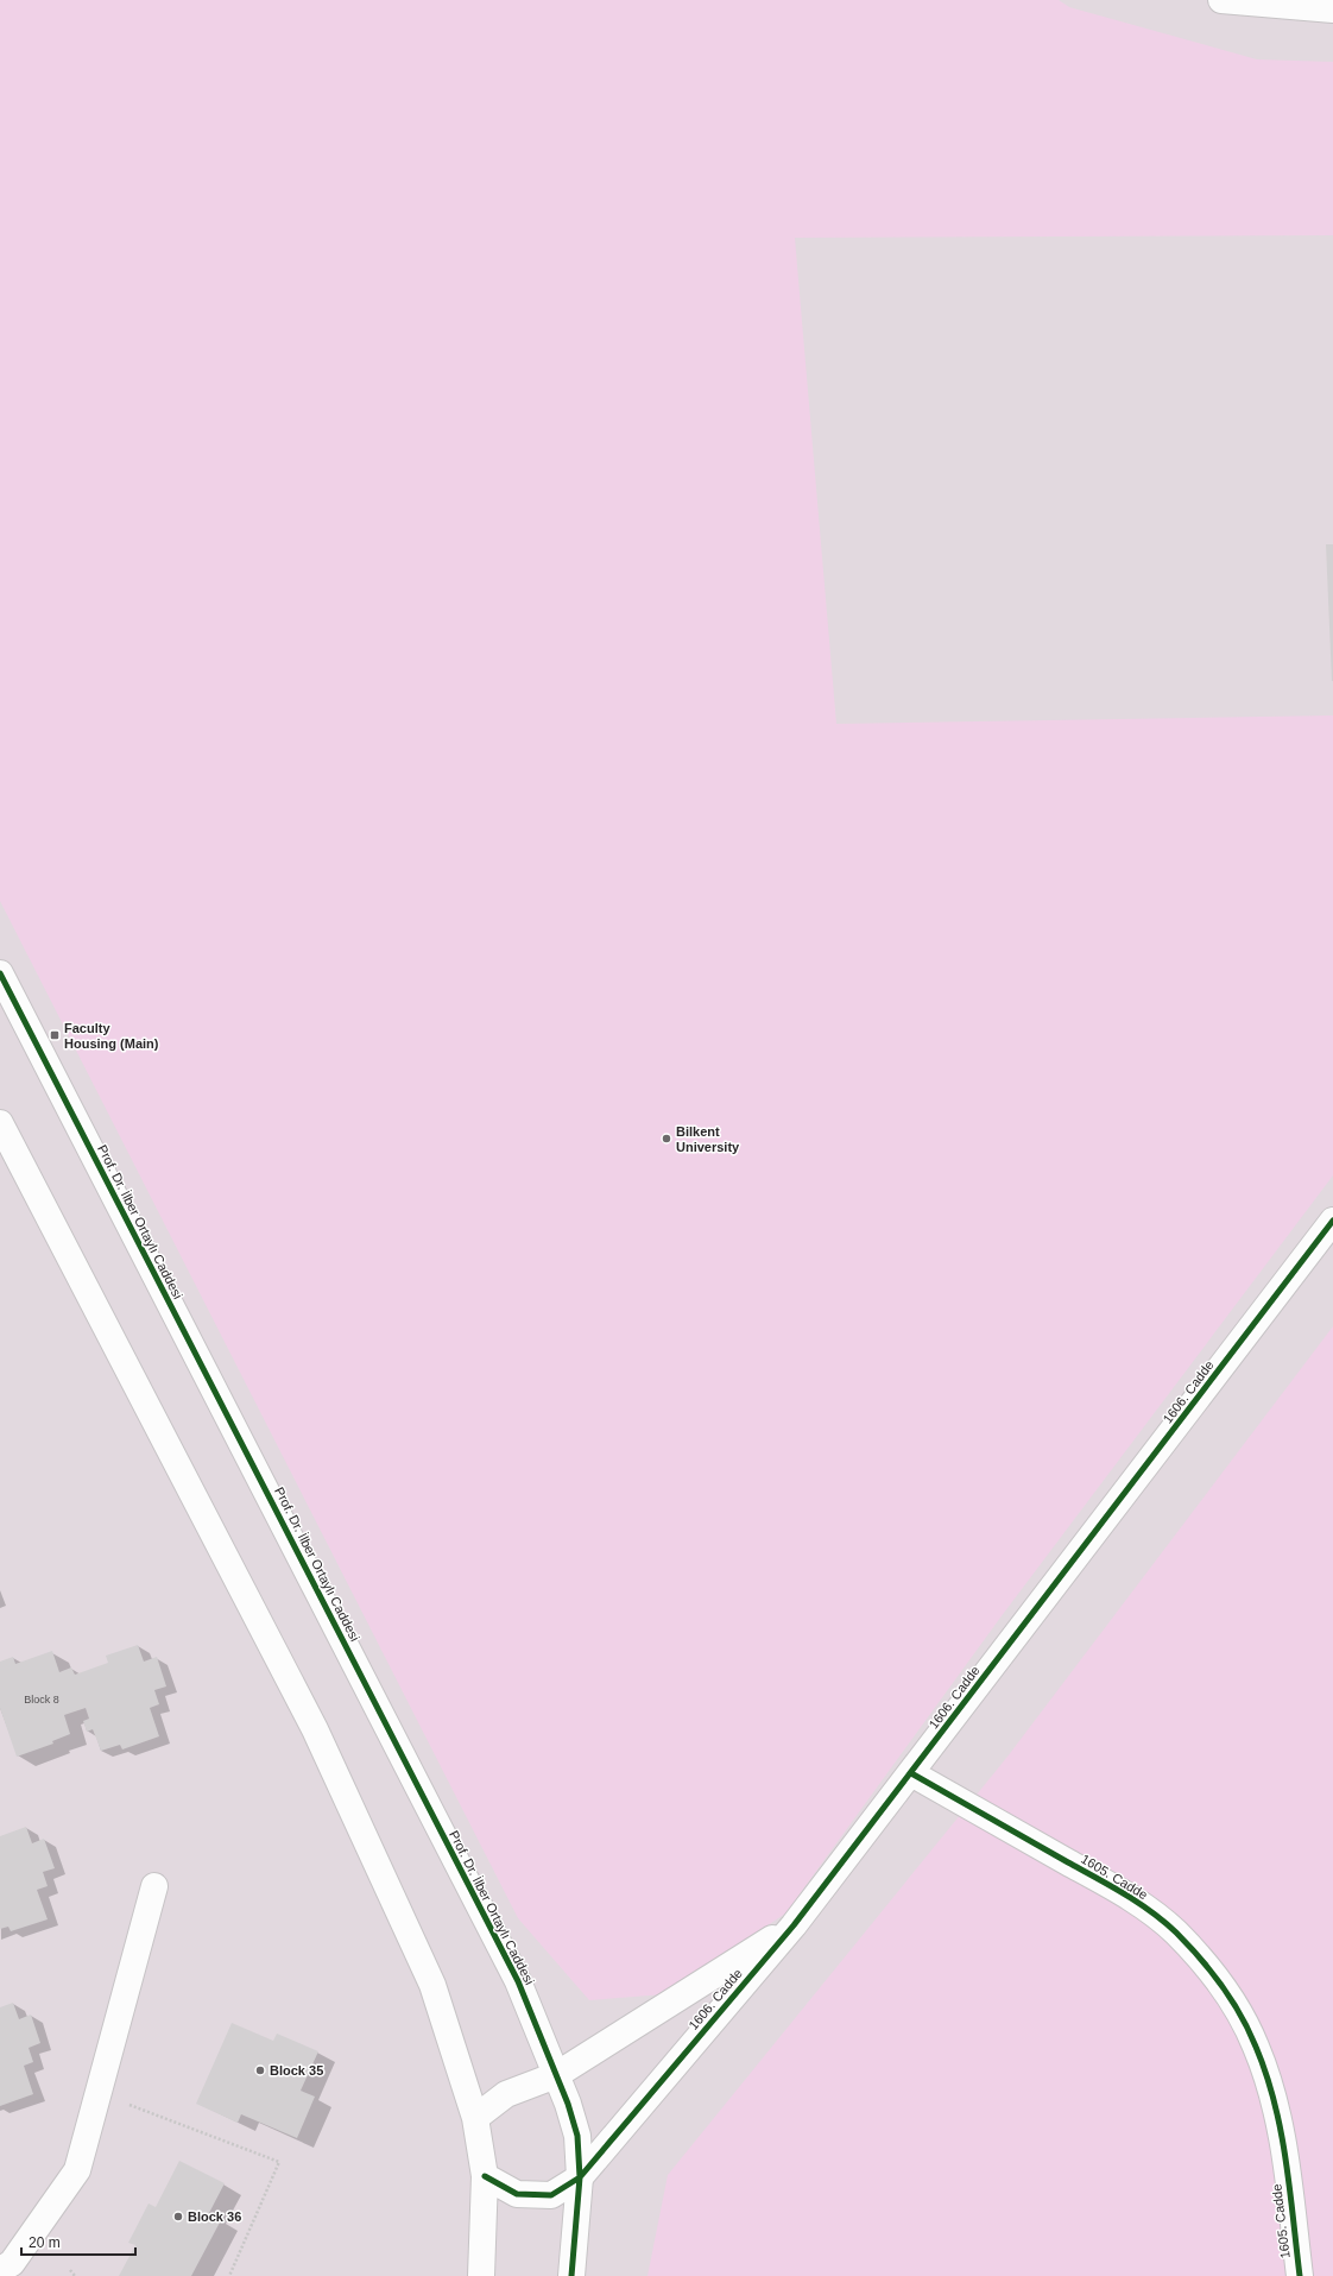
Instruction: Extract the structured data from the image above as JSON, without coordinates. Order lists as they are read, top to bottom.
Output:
{
  "streets": {
    "street": ["Prof. Dr. İlber Ortaylı Caddesi", "1606. Cadde", "1605. Cadde"]
  },
  "crossings": [
    ["Prof. Dr. İlber Ortaylı Caddesi", "1606. Cadde"],
    ["1606. Cadde", "1605. Cadde"]
  ],
  "places": {
    "transit": ["Faculty Housing (Main)"],
    "other": ["Bilkent University", "Block 35", "Block 36"]
  },
  "house_numbers": ["Block 8"],
  "scale_bar": "20 m"
}
